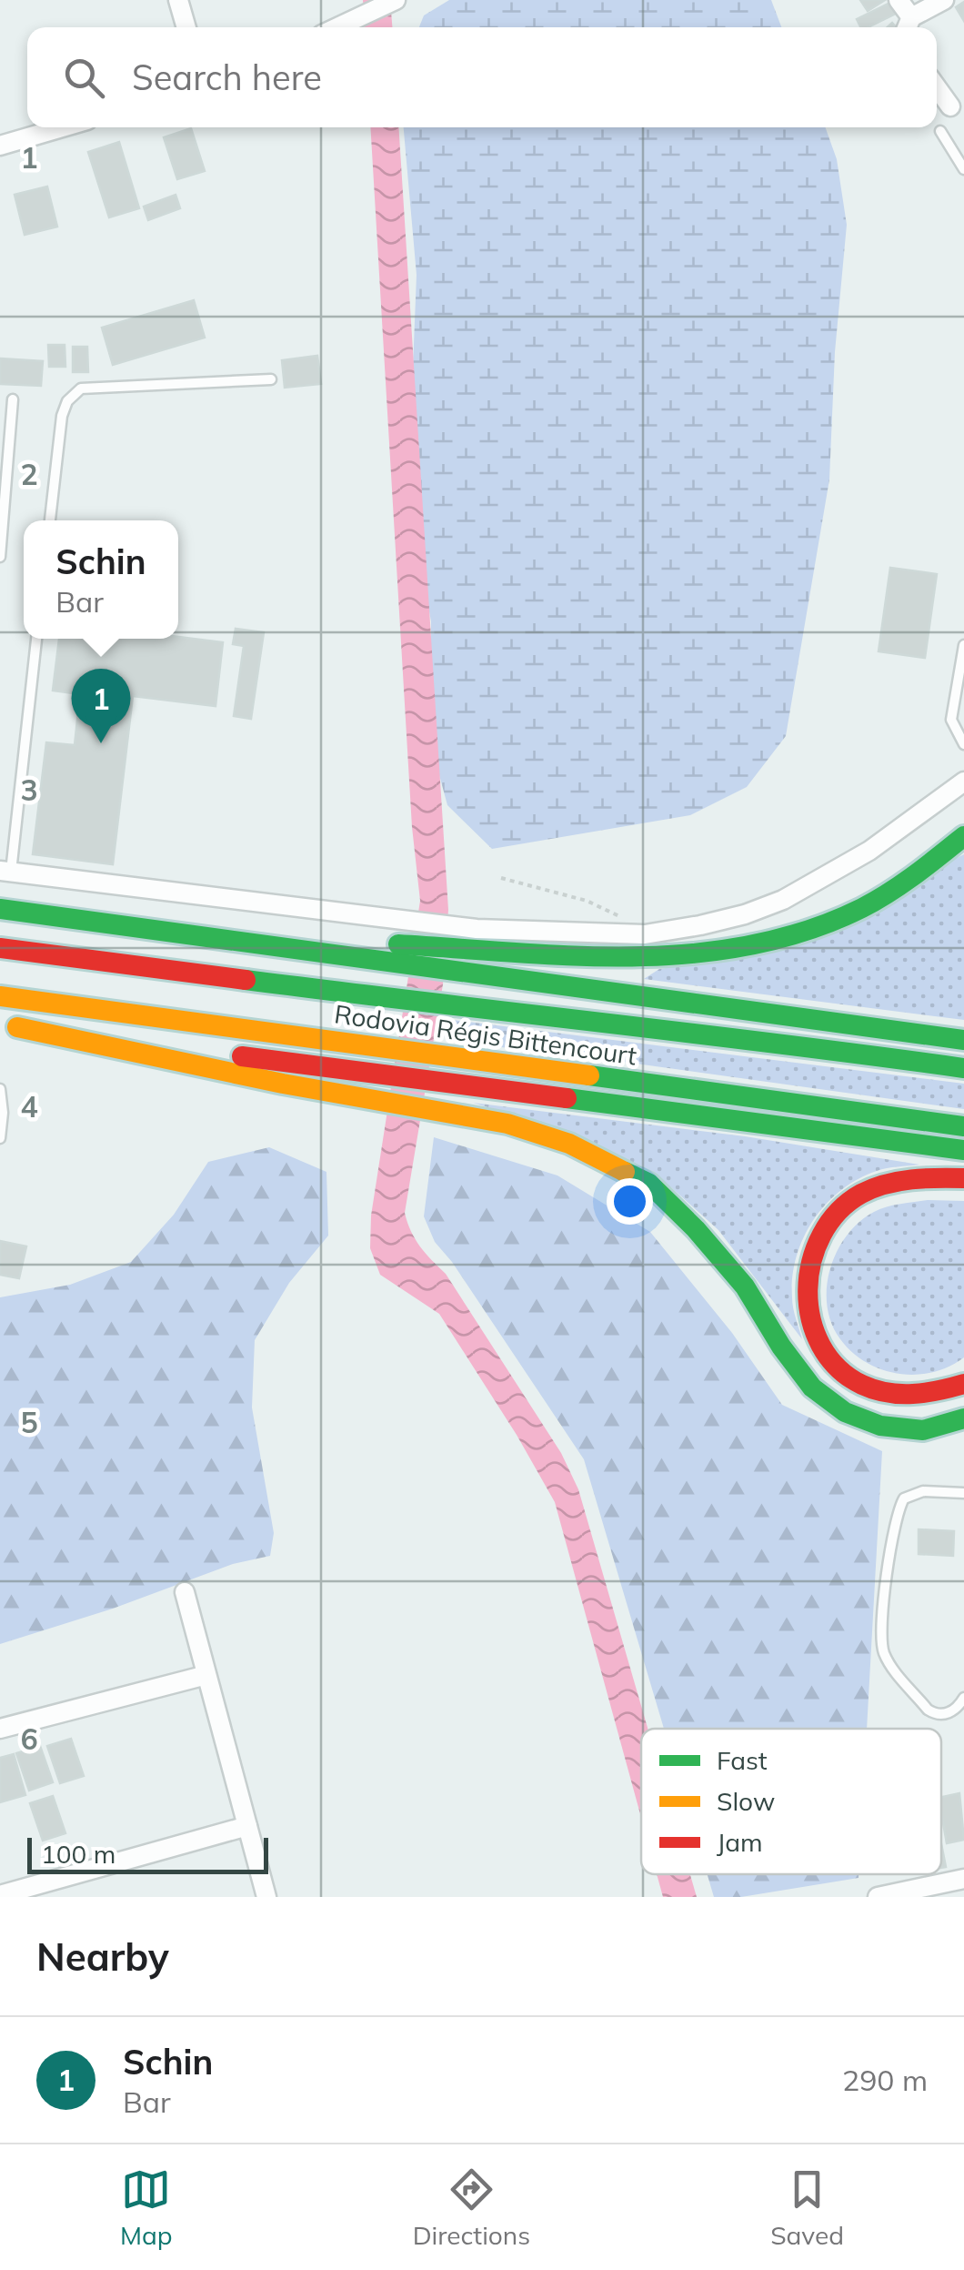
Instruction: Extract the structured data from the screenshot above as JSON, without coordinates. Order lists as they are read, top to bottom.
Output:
{
  "streets": {
    "main road": ["Rodovia Régis Bittencourt"]
  },
  "legend": ["Fast", "Slow", "Jam"],
  "scale_bar": "100 m",
  "page": {
    "search": "Search here",
    "popup": ["Schin", "Bar"],
    "pins": "1",
    "scale": "100 m",
    "heading": "Nearby",
    "list": [
      {
        "mark": "1",
        "name": "Schin",
        "note": "Bar",
        "value": "290 m"
      }
    ],
    "nav": ["Map", "Directions", "Saved"]
  },
  "grid": {
    "rows": [
      "1",
      "2",
      "3",
      "4",
      "5",
      "6"
    ]
  }
}
